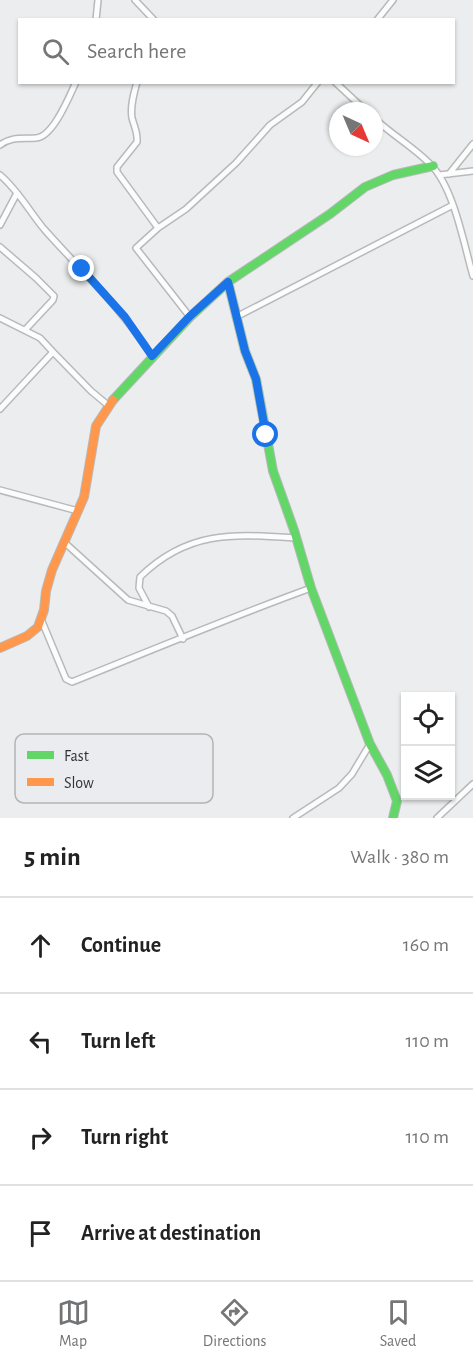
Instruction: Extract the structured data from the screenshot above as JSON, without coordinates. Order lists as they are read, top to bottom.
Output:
{
  "legend": ["Fast", "Slow"],
  "north": "bottom right",
  "page": {
    "search": "Search here",
    "heading": ["5 min", "Walk · 380 m"],
    "list": [
      ["Continue", "160 m"],
      ["Turn left", "110 m"],
      ["Turn right", "110 m"],
      "Arrive at destination"
    ],
    "nav": ["Map", "Directions", "Saved"]
  }
}
